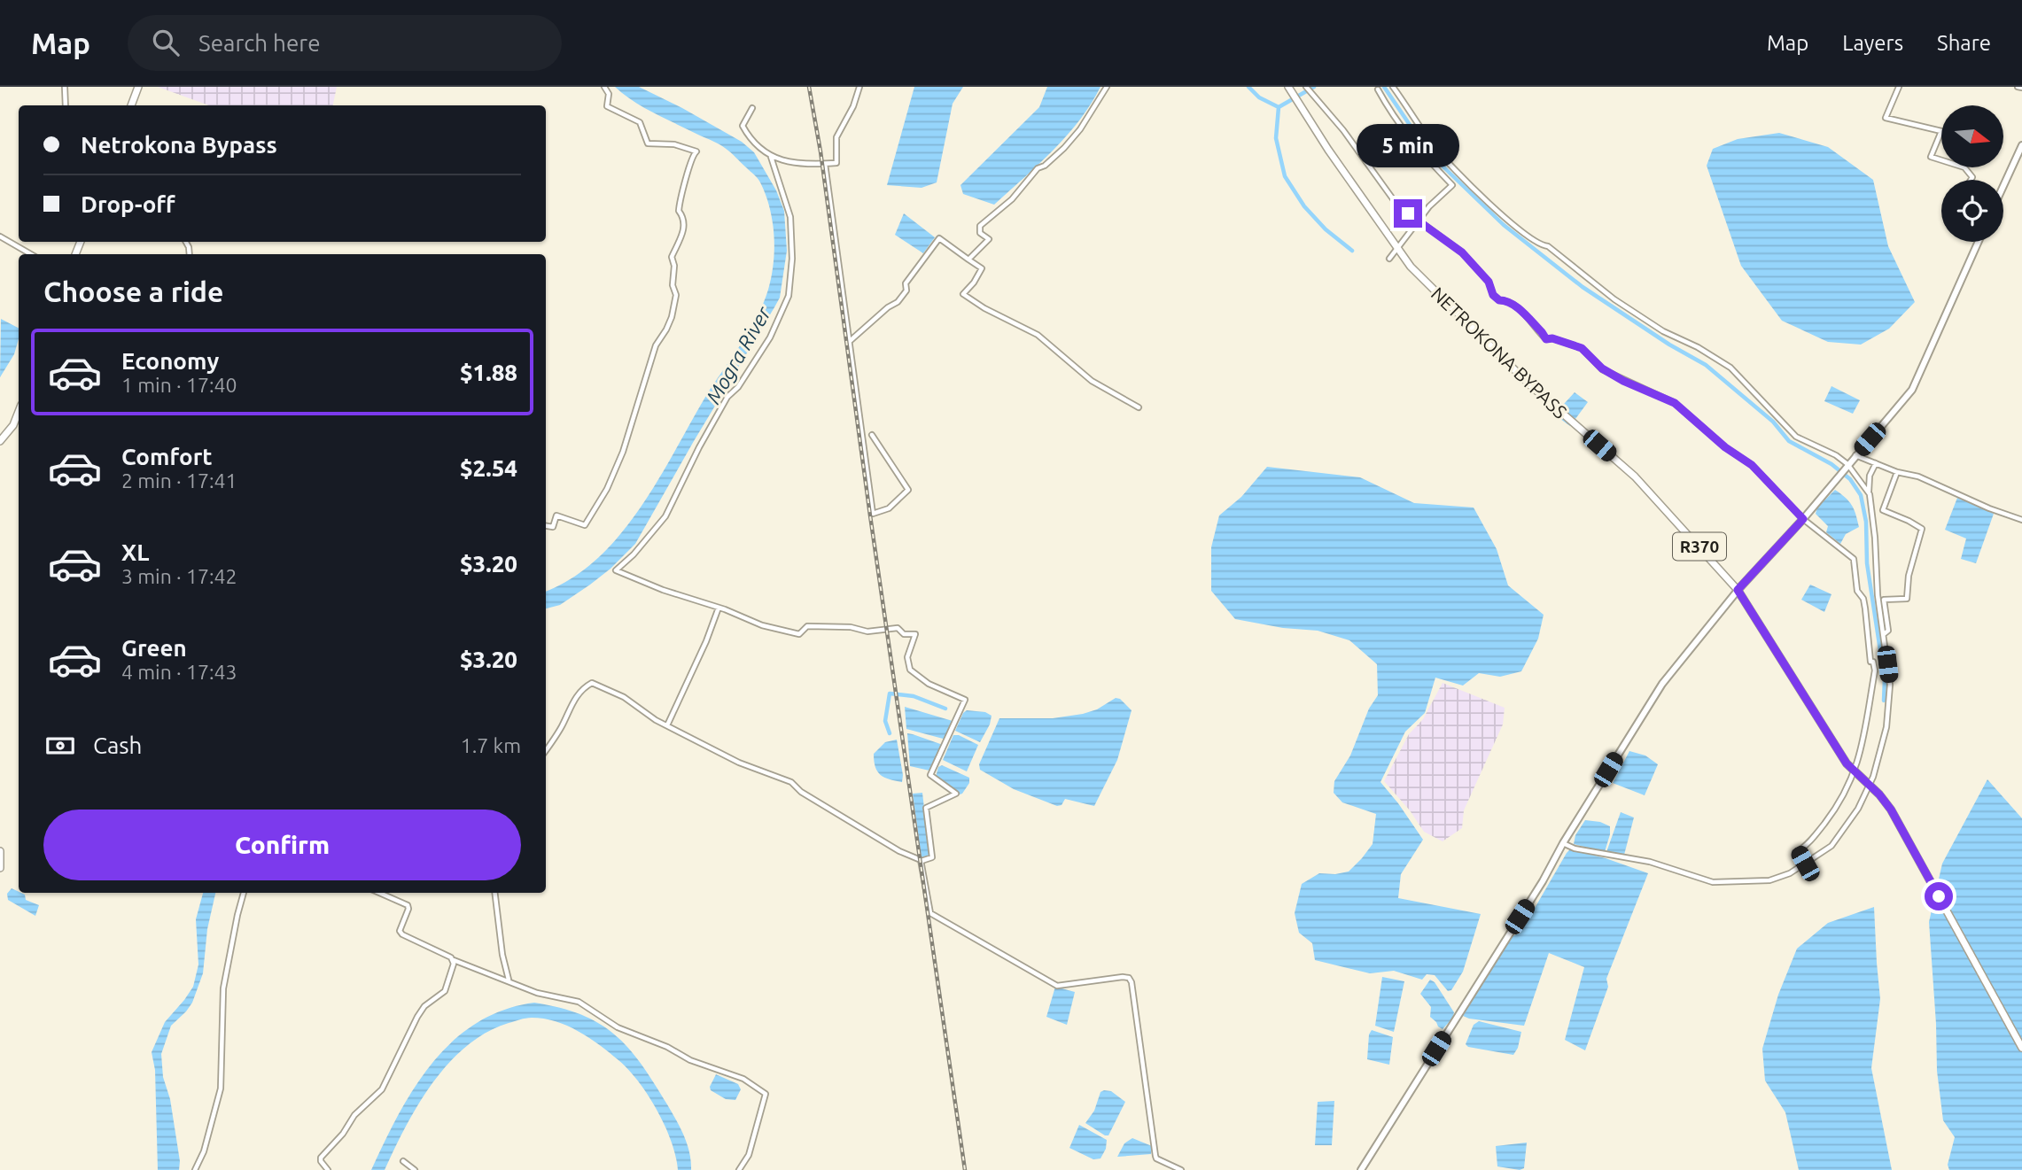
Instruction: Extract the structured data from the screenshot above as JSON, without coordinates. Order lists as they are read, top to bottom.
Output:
{
  "streets": {
    "main road": ["NETROKONA BYPASS", "R370"]
  },
  "water": ["Mogra River"],
  "north": "right",
  "page": {
    "header": "Map",
    "search": "Search here",
    "nav": ["Map", "Layers", "Share"],
    "banner": ["Netrokona Bypass", "Drop-off"],
    "bubble": "5 min",
    "heading": "Choose a ride",
    "list": [
      {
        "name": "Economy",
        "note": "1 min · 17:40",
        "value": "$1.88"
      },
      {
        "name": "Comfort",
        "note": "2 min · 17:41",
        "value": "$2.54"
      },
      {
        "name": "XL",
        "note": "3 min · 17:42",
        "value": "$3.20"
      },
      {
        "name": "Green",
        "note": "4 min · 17:43",
        "value": "$3.20"
      }
    ],
    "pay": ["Cash", "1.7 km"],
    "buttons": "Confirm"
  }
}
